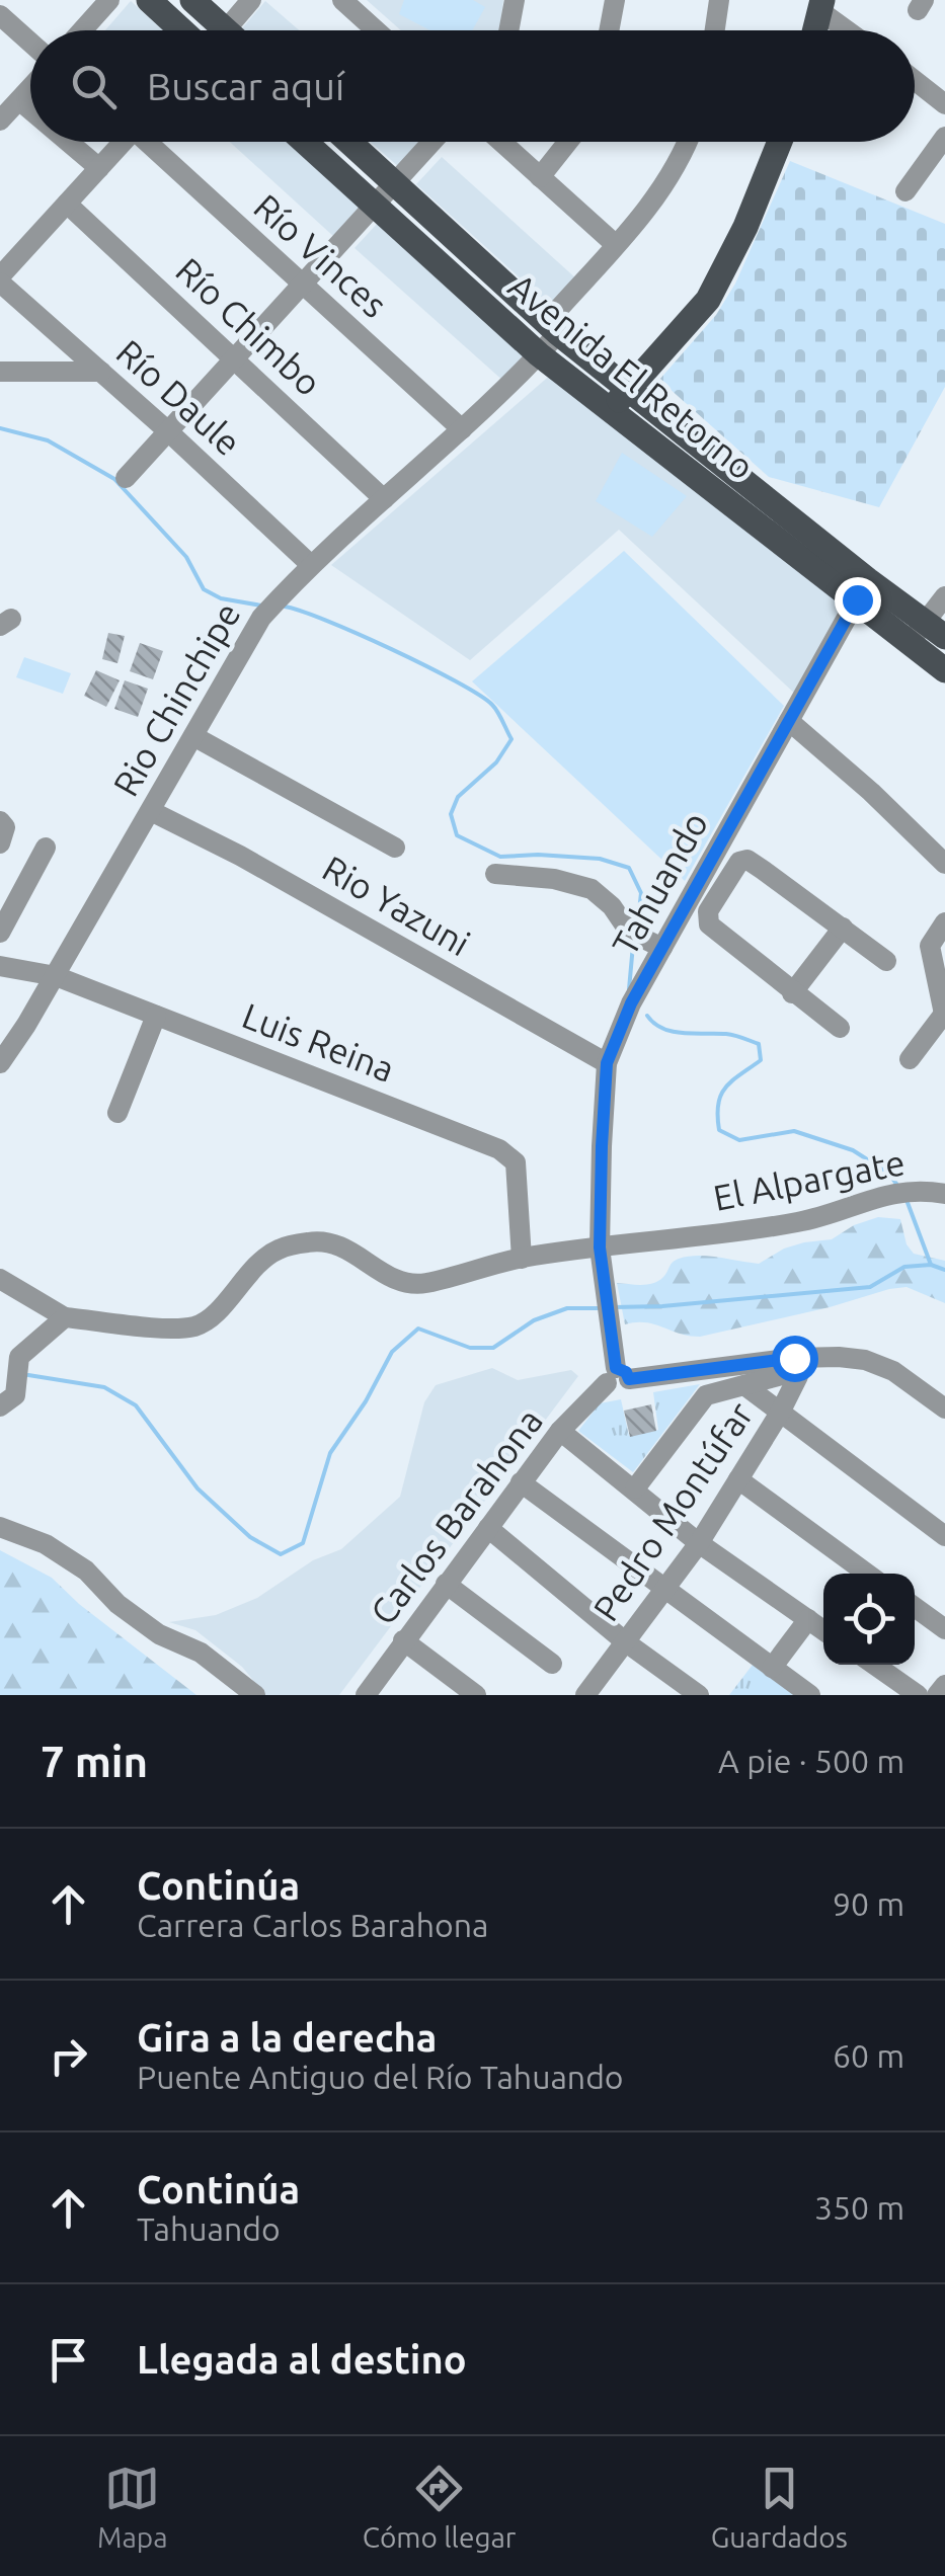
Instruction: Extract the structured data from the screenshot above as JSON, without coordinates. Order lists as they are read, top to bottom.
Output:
{
  "streets": {
    "main road": ["Avenida El Retorno"],
    "street": [
      "Río Vinces",
      "Río Chimbo",
      "Río Daule",
      "Rio Chinchipe",
      "Tahuando",
      "Rio Yazuni",
      "Luis Reina",
      "El Alpargate",
      "Pedro Montúfar",
      "Carlos Barahona"
    ]
  },
  "crossings": [
    ["Río Vinces", "Rio Chinchipe"],
    ["Río Chimbo", "Rio Chinchipe"],
    ["Avenida El Retorno", "Rio Chinchipe"],
    ["Avenida El Retorno", "Tahuando"],
    ["Río Daule", "Rio Chinchipe"],
    ["Rio Chinchipe", "Rio Yazuni"],
    ["Rio Chinchipe", "Luis Reina"],
    ["Tahuando", "Rio Yazuni"],
    ["Tahuando", "El Alpargate"],
    ["Tahuando", "Carlos Barahona"],
    ["Luis Reina", "El Alpargate"]
  ],
  "page": {
    "search": "Buscar aquí",
    "heading": ["7 min", "A pie · 500 m"],
    "list": [
      ["Continúa", "Carrera Carlos Barahona", "90 m"],
      ["Gira a la derecha", "Puente Antiguo del Río Tahuando", "60 m"],
      ["Continúa", "Tahuando", "350 m"],
      "Llegada al destino"
    ],
    "nav": ["Mapa", "Cómo llegar", "Guardados"]
  }
}
